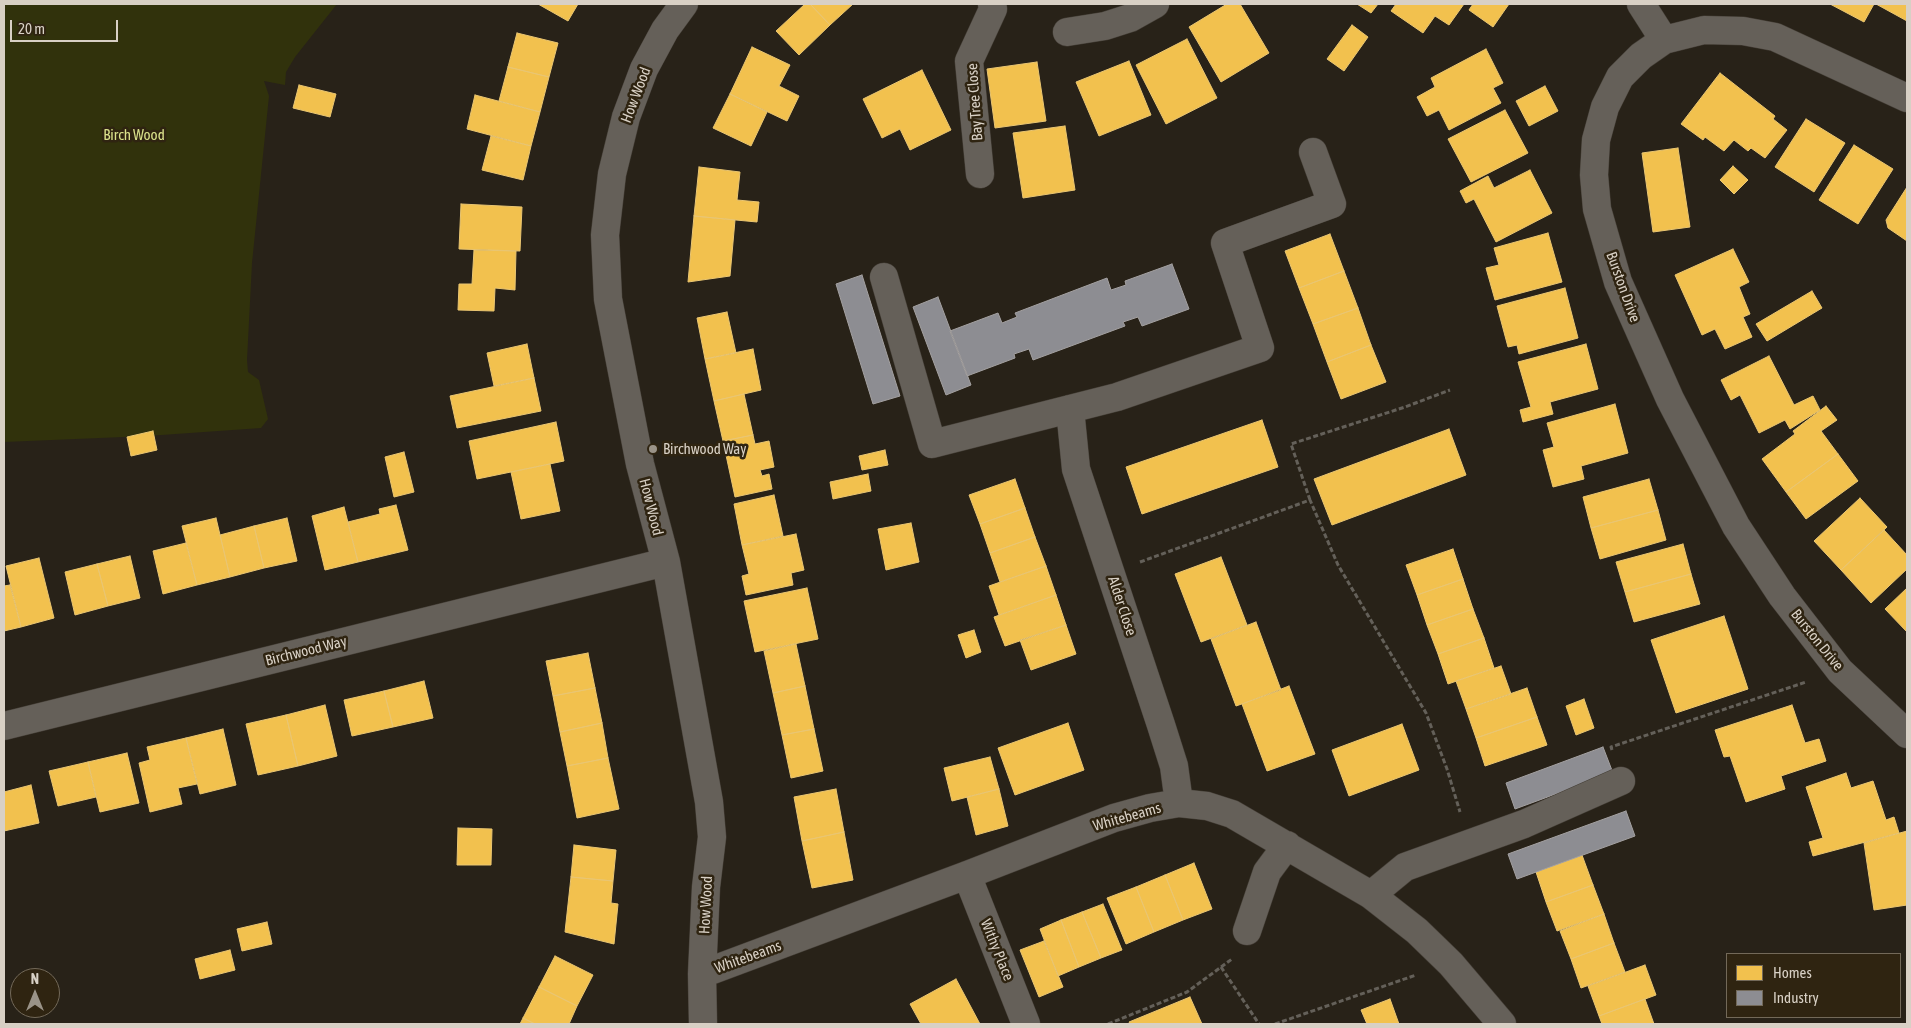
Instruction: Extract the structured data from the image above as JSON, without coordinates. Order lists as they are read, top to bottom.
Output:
{
  "streets": {
    "street": [
      "How Wood",
      "Bay Tree Close",
      "Burston Drive",
      "Alder Close",
      "Birchwood Way",
      "Whitebeams",
      "Withy Place"
    ]
  },
  "crossings": [
    ["How Wood", "Birchwood Way"],
    ["How Wood", "Whitebeams"],
    ["Alder Close", "Whitebeams"],
    ["Whitebeams", "Withy Place"]
  ],
  "parks": ["Birch Wood"],
  "places": ["Birchwood Way"],
  "legend": ["Homes", "Industry"],
  "scale_bar": "20 m",
  "north": "top"
}
